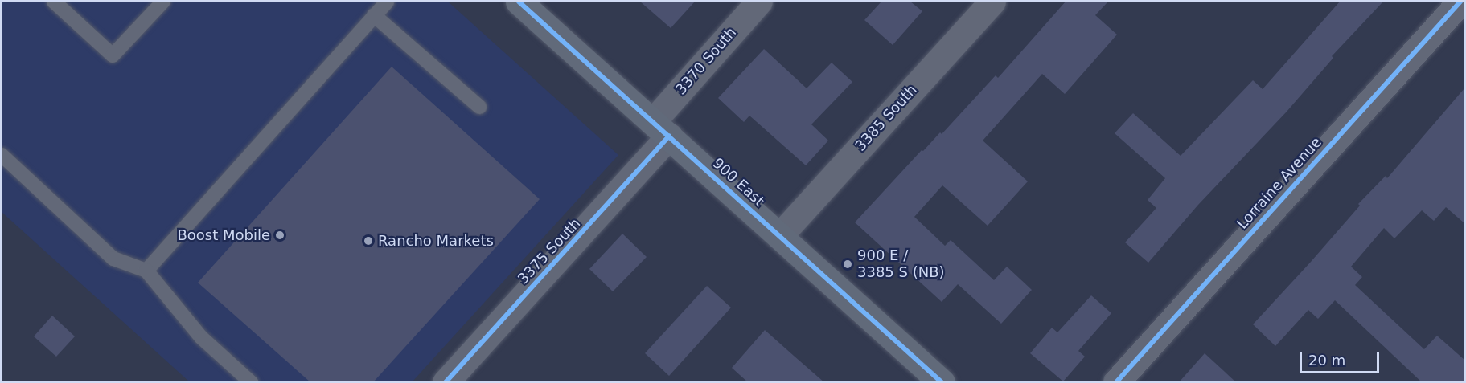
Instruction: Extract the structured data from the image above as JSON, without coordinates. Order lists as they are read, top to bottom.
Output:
{
  "streets": {
    "main road": ["900 East"],
    "street": [
      "3370 South",
      "3385 South",
      "Lorraine Avenue",
      "3375 South"
    ]
  },
  "crossings": [
    ["3370 South", "900 East"],
    ["3370 South", "3375 South"],
    ["3385 South", "900 East"],
    ["900 East", "3375 South"]
  ],
  "places": ["Boost Mobile", "Rancho Markets", "900 E / 3385 S (NB)"],
  "scale_bar": "20 m"
}
